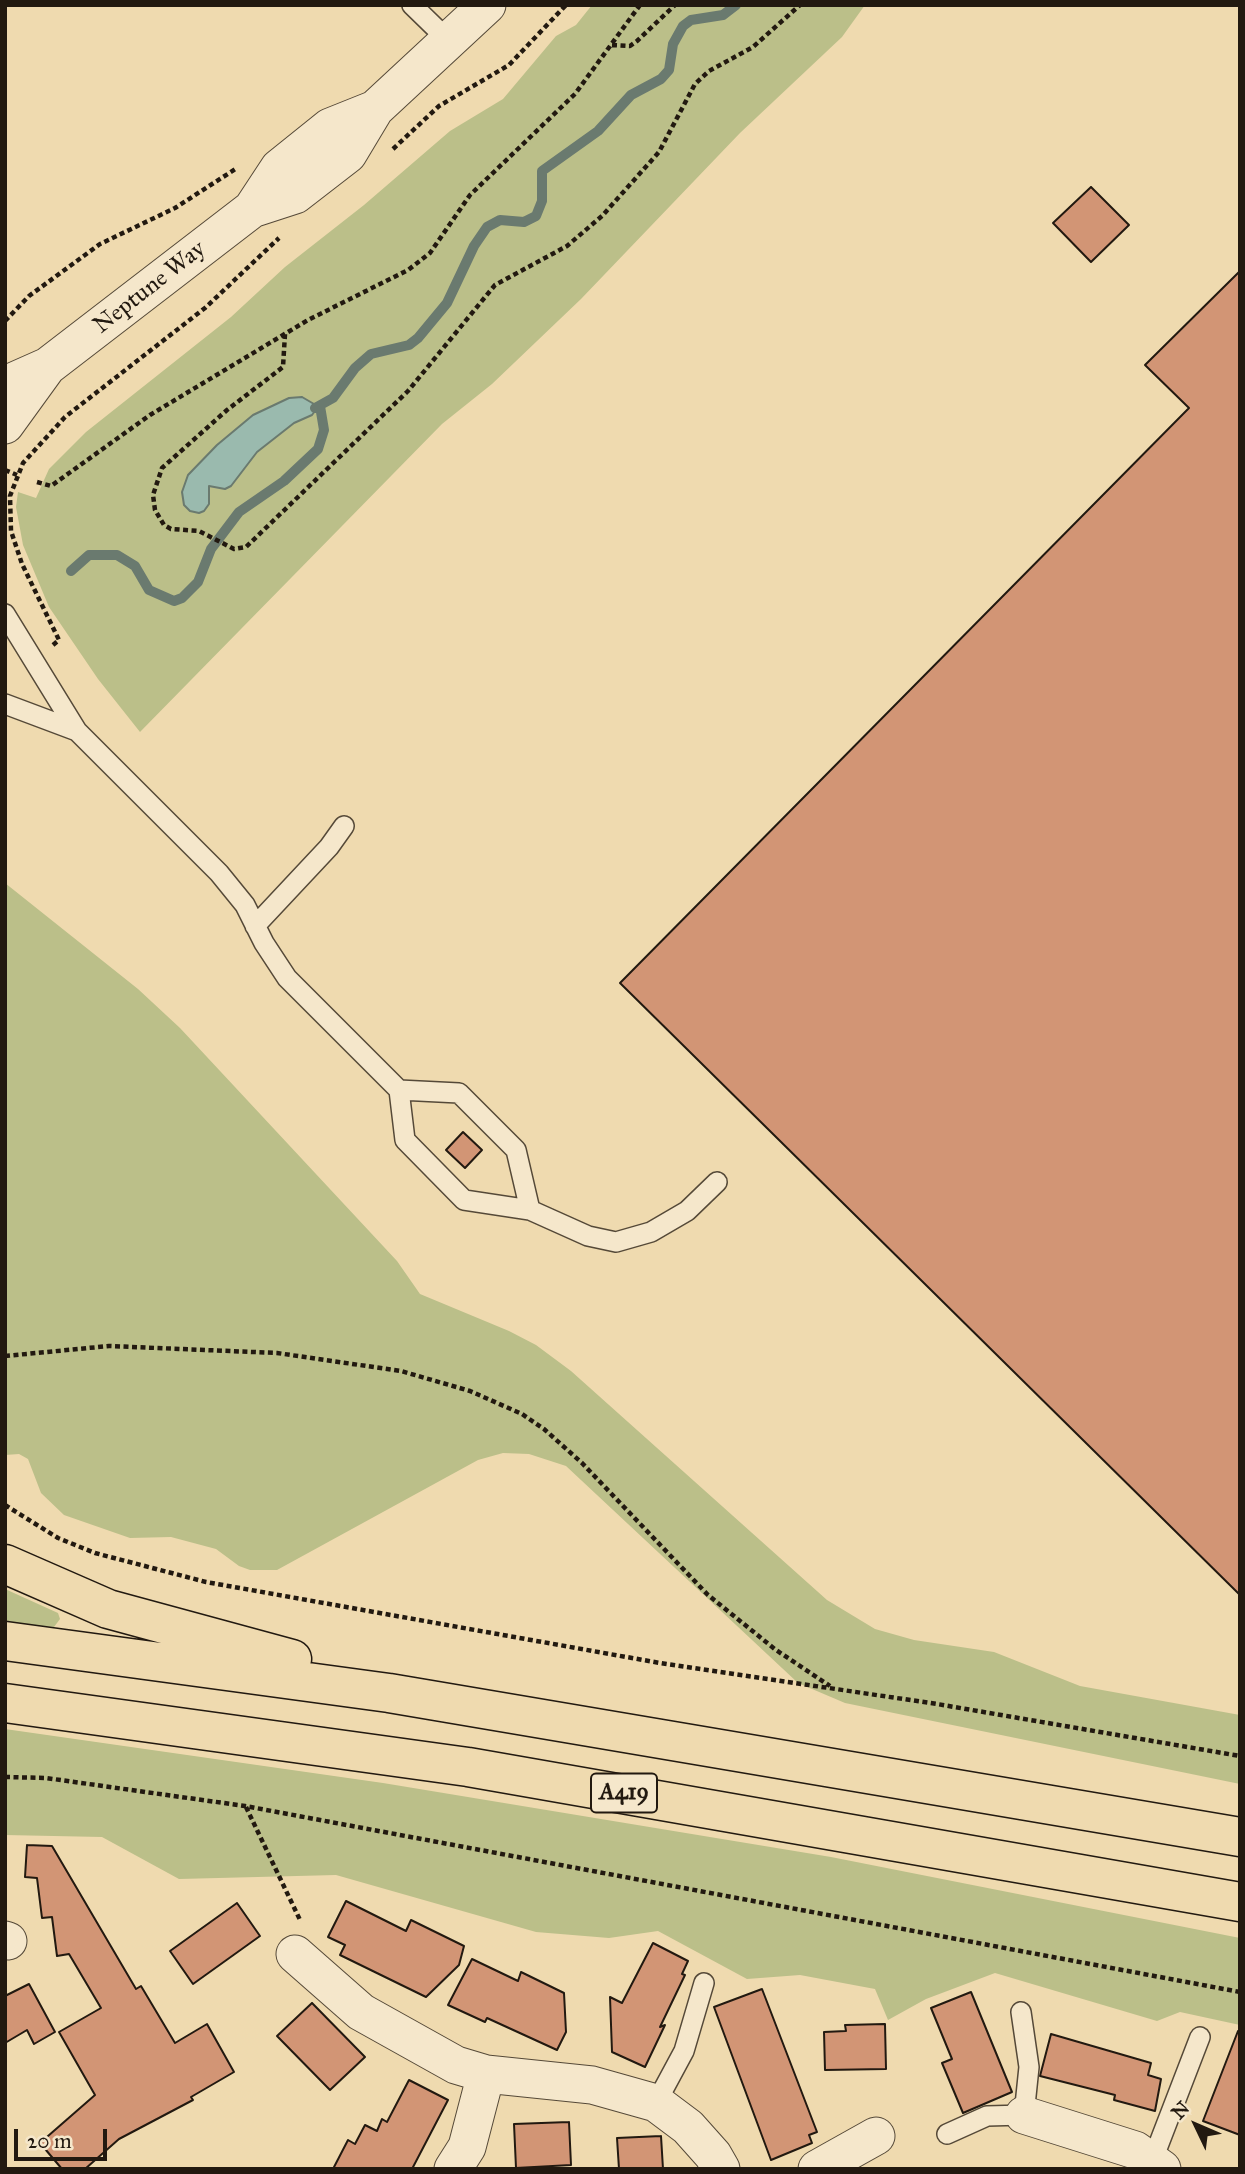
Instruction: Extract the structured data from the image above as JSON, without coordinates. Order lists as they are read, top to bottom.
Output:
{
  "streets": {
    "highway": ["A419"],
    "street": ["Neptune Way"]
  },
  "scale_bar": "20 m",
  "north": "top left"
}
